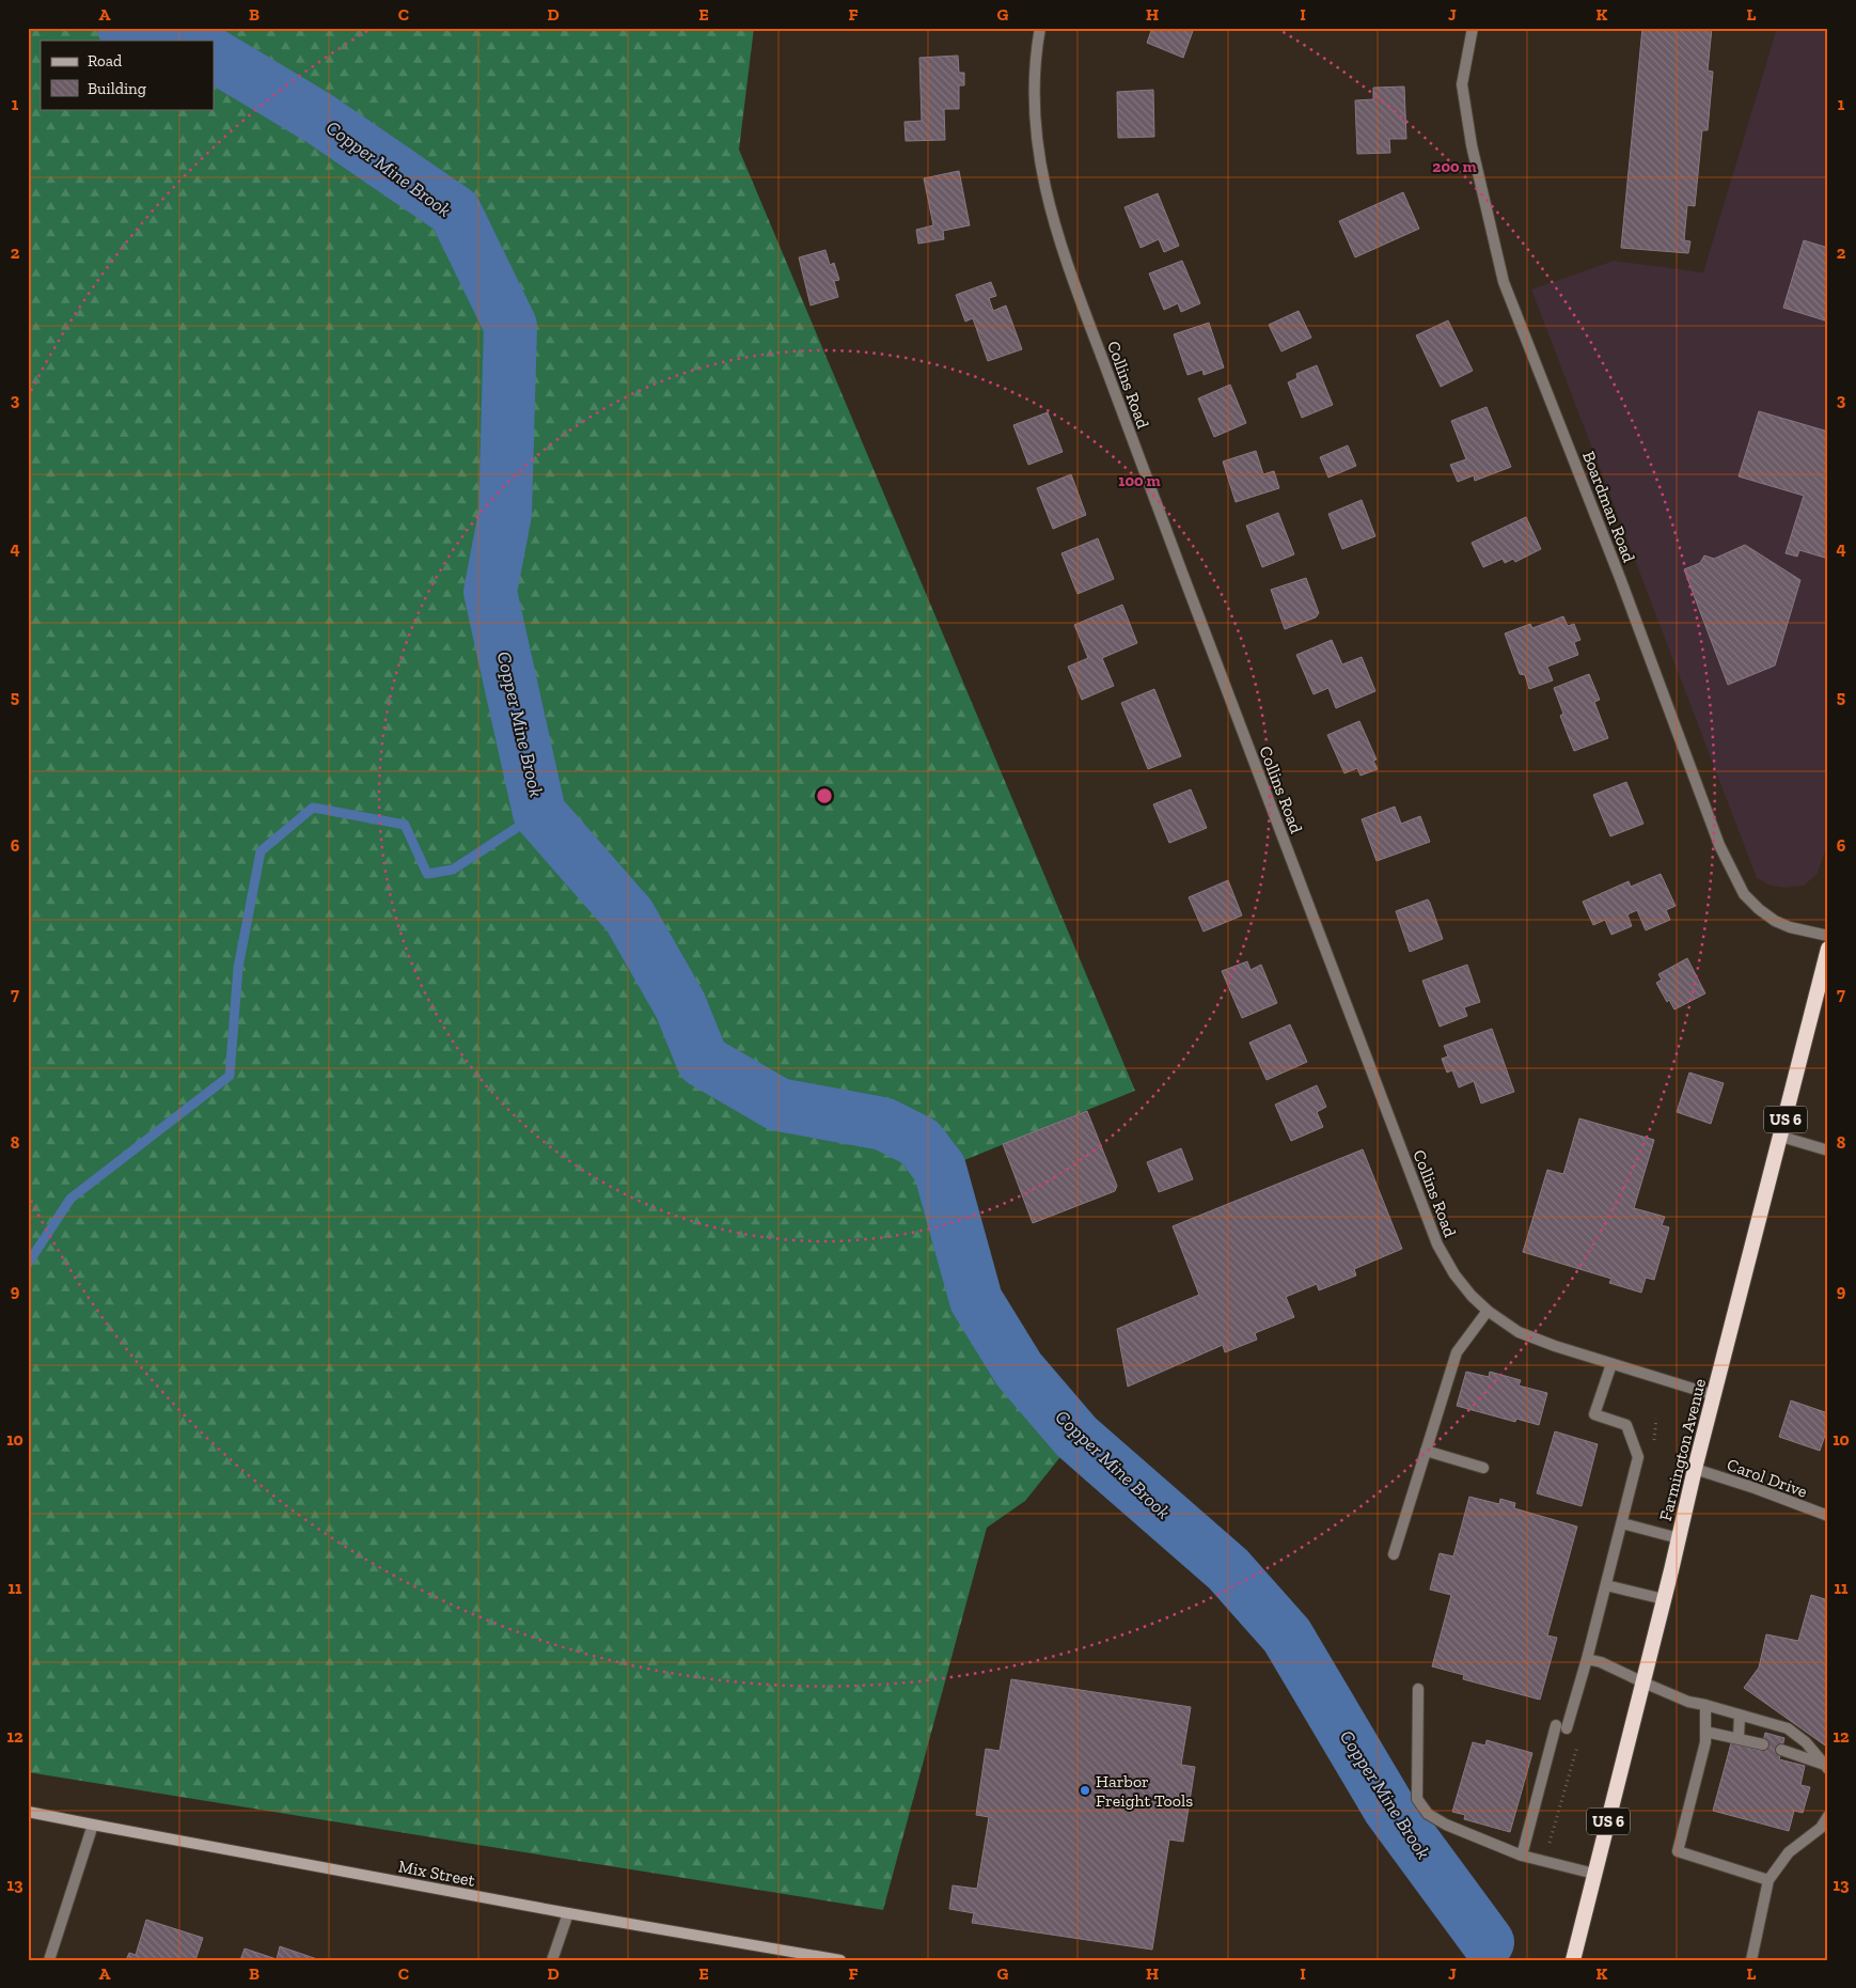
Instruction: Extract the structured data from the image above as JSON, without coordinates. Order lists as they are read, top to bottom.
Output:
{
  "streets": {
    "highway": ["US 6", "Farmington Avenue"],
    "main road": ["Mix Street"],
    "street": ["Collins Road", "Boardman Road", "Carol Drive"]
  },
  "crossings": [
    ["Collins Road", "Farmington Avenue"],
    ["Farmington Avenue", "Carol Drive"]
  ],
  "water": ["Copper Mine Brook"],
  "places": ["Harbor Freight Tools"],
  "legend": ["Road", "Building"],
  "grid": {
    "columns": [
      "A",
      "B",
      "C",
      "D",
      "E",
      "F",
      "G",
      "H",
      "I",
      "J",
      "K",
      "L"
    ],
    "rows": [
      "1",
      "2",
      "3",
      "4",
      "5",
      "6",
      "7",
      "8",
      "9",
      "10",
      "11",
      "12",
      "13"
    ]
  },
  "rings": ["200 m", "100 m"]
}
